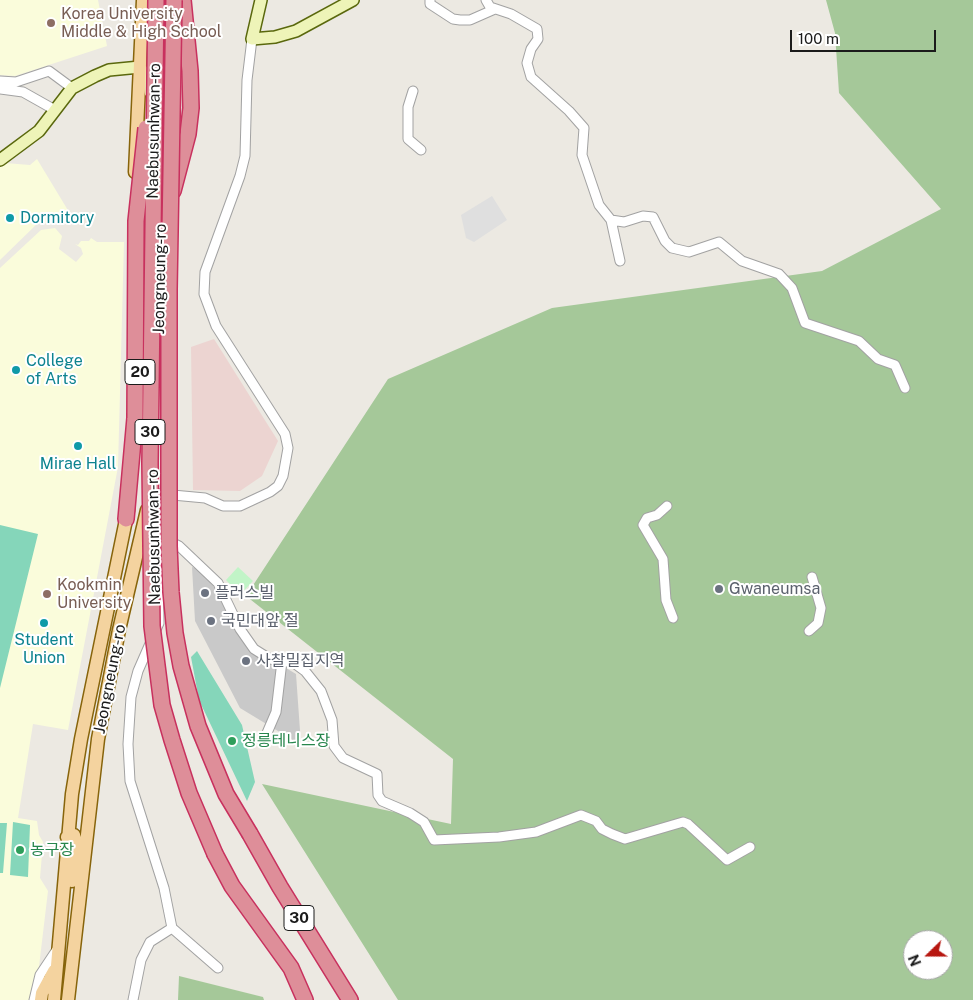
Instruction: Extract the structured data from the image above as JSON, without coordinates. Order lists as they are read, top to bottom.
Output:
{
  "streets": {
    "highway": ["Naebusunhwan-ro", "30"],
    "main road": ["Jeongneung-ro", "20"]
  },
  "crossings": [
    ["Naebusunhwan-ro", "Jeongneung-ro"]
  ],
  "places": [
    "Korea University Middle & High School",
    "Dormitory",
    "College of Arts",
    "Mirae Hall",
    "Gwaneumsa",
    "플러스빌",
    "Kookmin University",
    "국민대앞 절",
    "Student Union",
    "사찰밀집지역",
    "정릉테니스장",
    "농구장"
  ],
  "scale_bar": "100 m",
  "north": "left"
}
